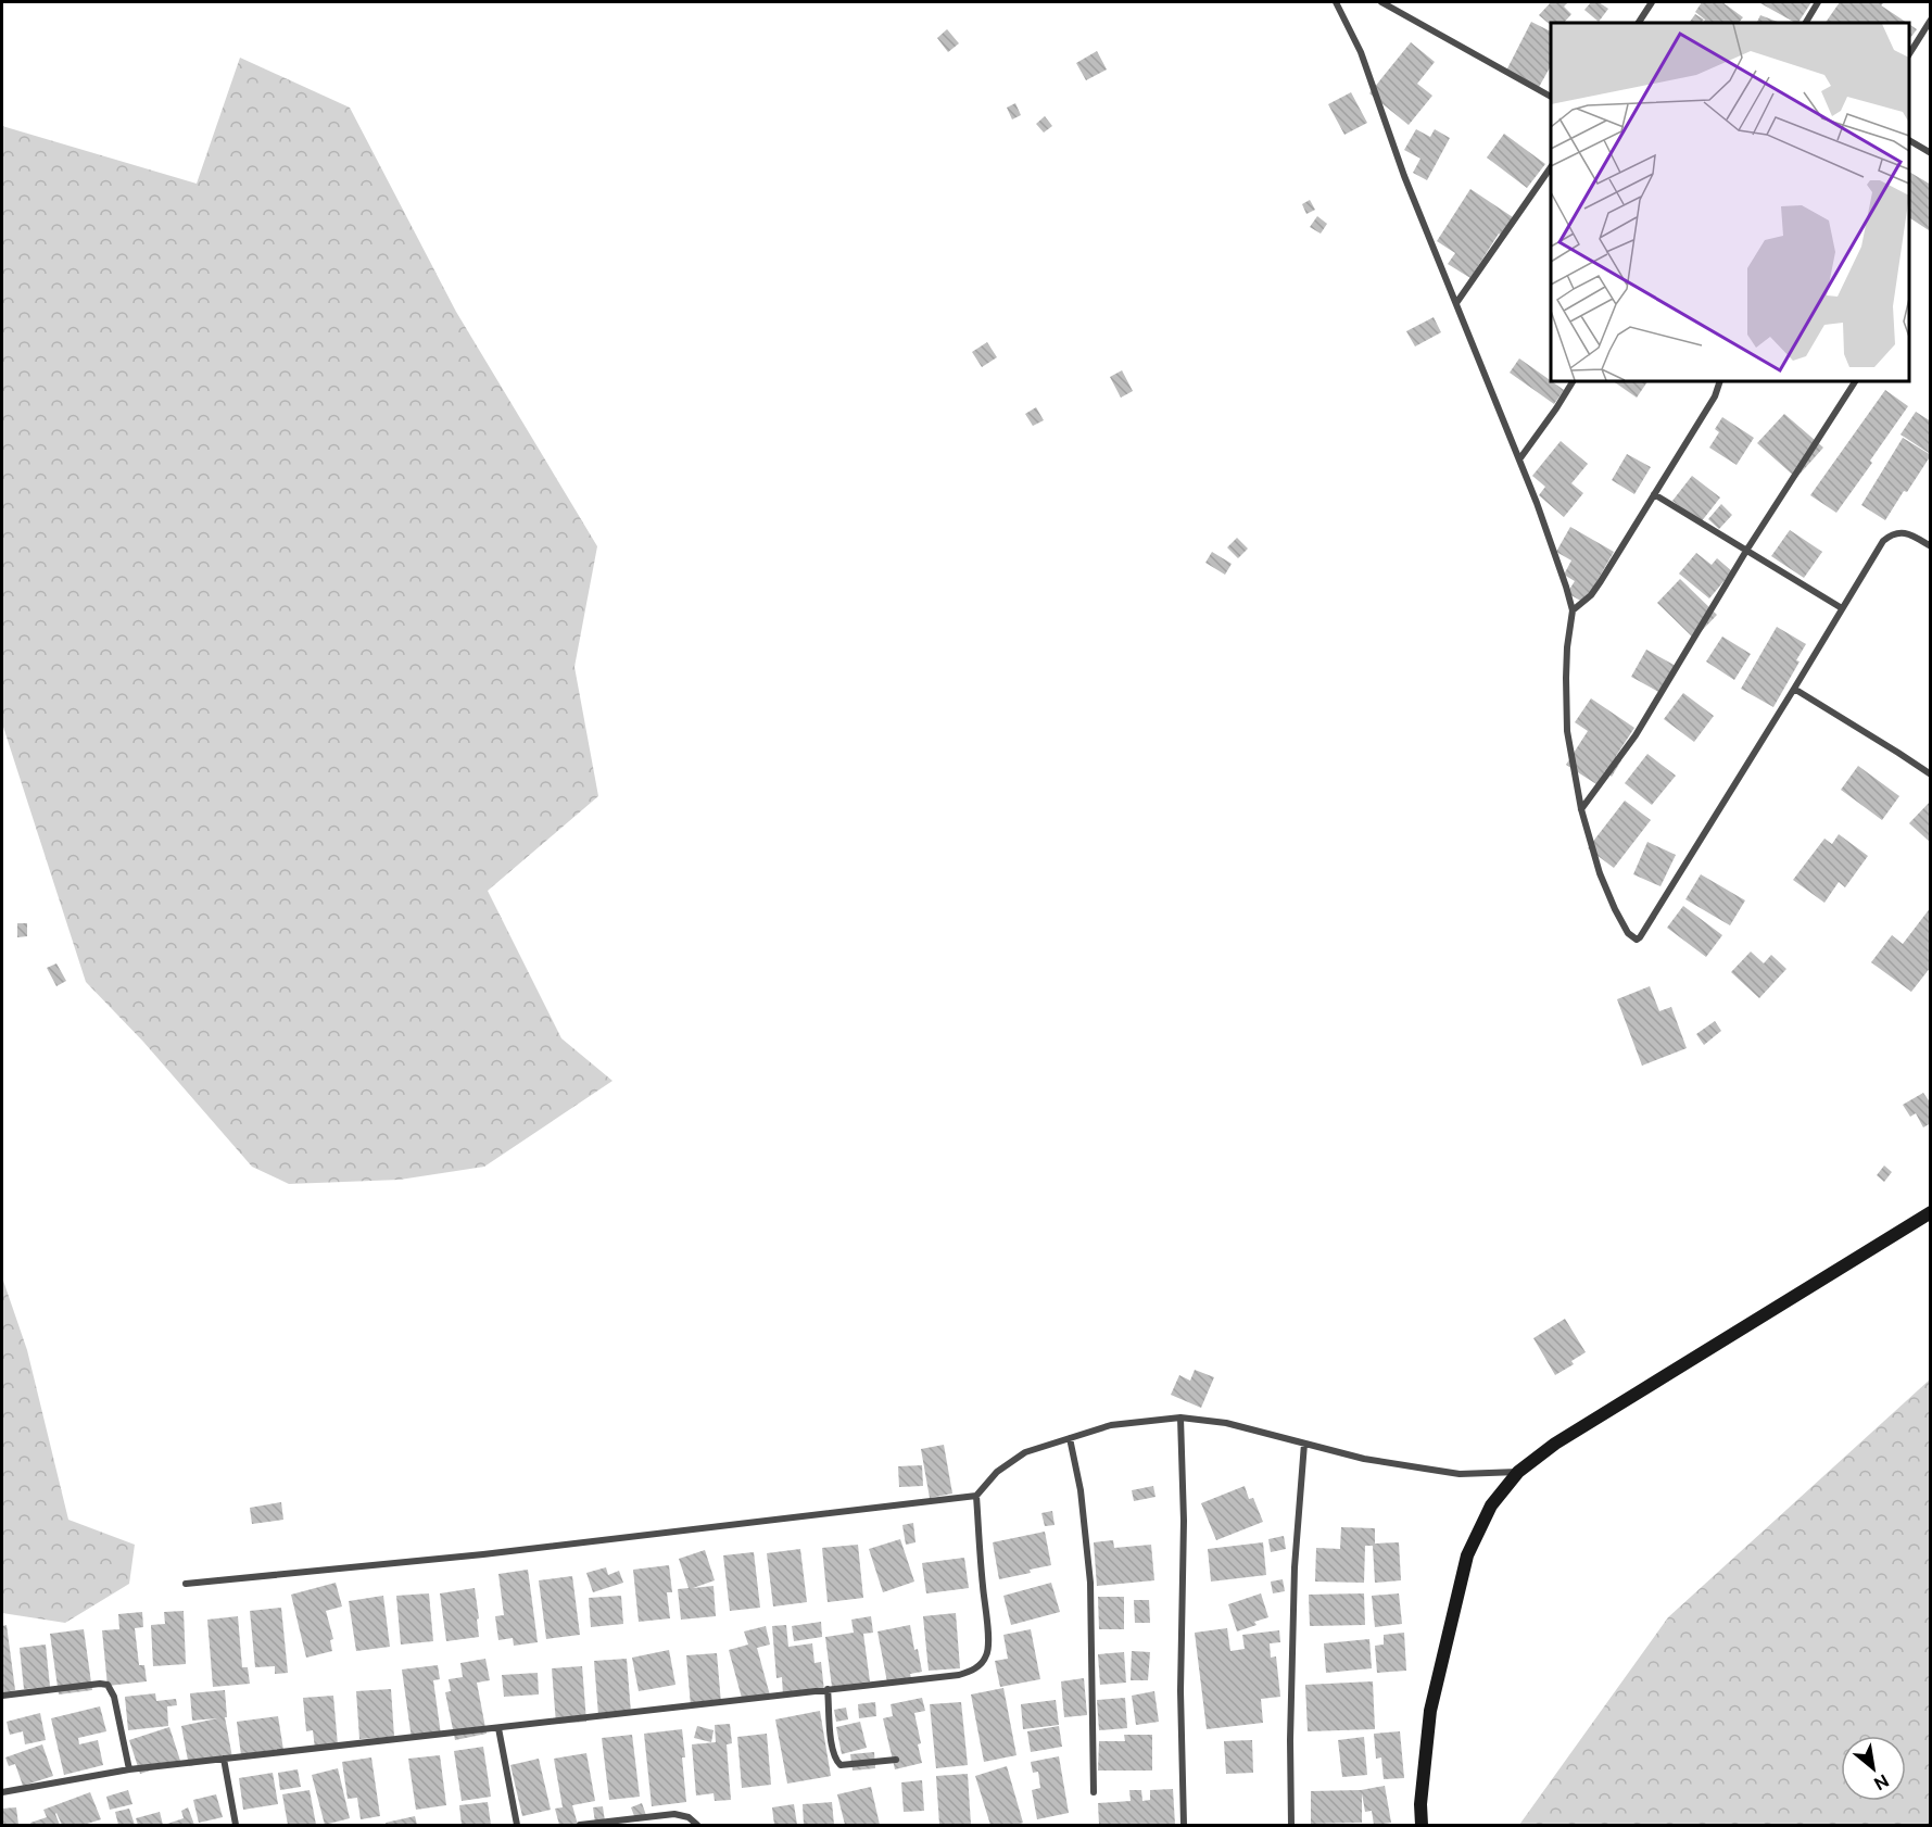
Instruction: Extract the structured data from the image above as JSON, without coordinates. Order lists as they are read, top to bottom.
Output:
{
  "north": "bottom right"
}
